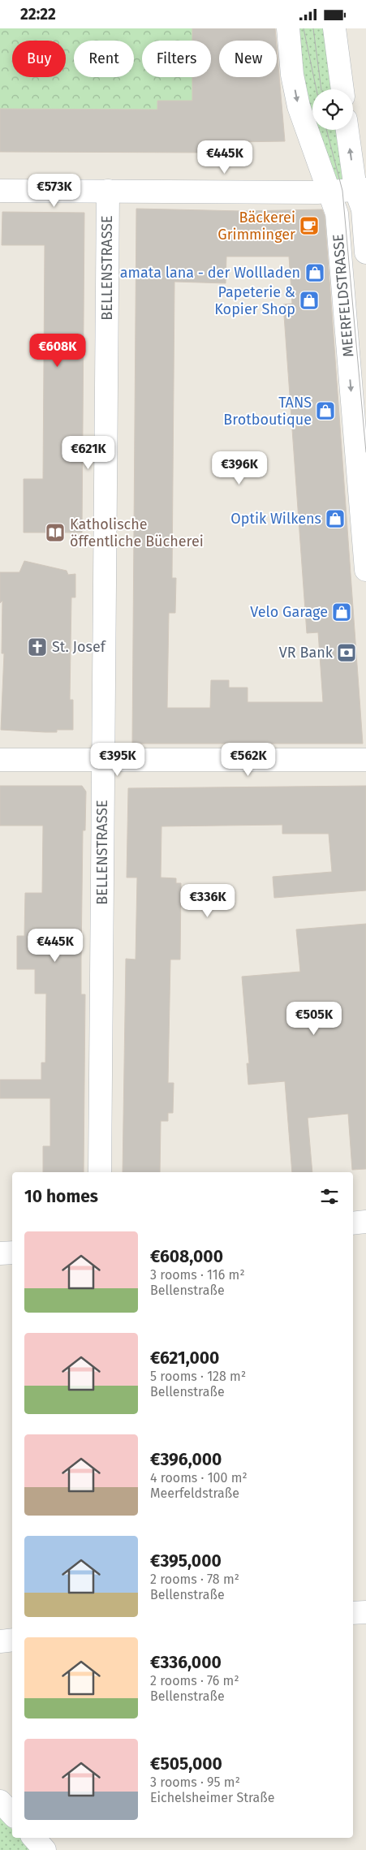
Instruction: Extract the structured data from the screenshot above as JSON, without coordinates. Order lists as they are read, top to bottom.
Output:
{
  "streets": {
    "street": ["BELLENSTRASSE", "MEERFELDSTRASSE"]
  },
  "places": {
    "cafe": ["Bäckerei Grimminger"],
    "shop": [
      "amata lana - der Wollladen",
      "Papeterie & Kopier Shop",
      "TANS Brotboutique",
      "Optik Wilkens",
      "Velo Garage"
    ],
    "library": ["Katholische öffentliche Bücherei"],
    "church": ["St. Josef"],
    "bank": ["VR Bank"]
  },
  "page": {
    "status": "22:22",
    "chip": [
      "Buy",
      "Rent",
      "Filters",
      "New"
    ],
    "price": [
      "€445K",
      "€573K",
      "€608K",
      "€621K",
      "€396K",
      "€395K",
      "€562K",
      "€336K",
      "€445K",
      "€505K"
    ],
    "heading": "10 homes",
    "list": [
      {
        "name": "€608,000",
        "note": "3 rooms · 116 m² · Bellenstraße"
      },
      {
        "name": "€621,000",
        "note": "5 rooms · 128 m² · Bellenstraße"
      },
      {
        "name": "€396,000",
        "note": "4 rooms · 100 m² · Meerfeldstraße"
      },
      {
        "name": "€395,000",
        "note": "2 rooms · 78 m² · Bellenstraße"
      },
      {
        "name": "€336,000",
        "note": "2 rooms · 76 m² · Bellenstraße"
      },
      {
        "name": "€505,000",
        "note": "3 rooms · 95 m² · Eichelsheimer Straße"
      }
    ]
  }
}
